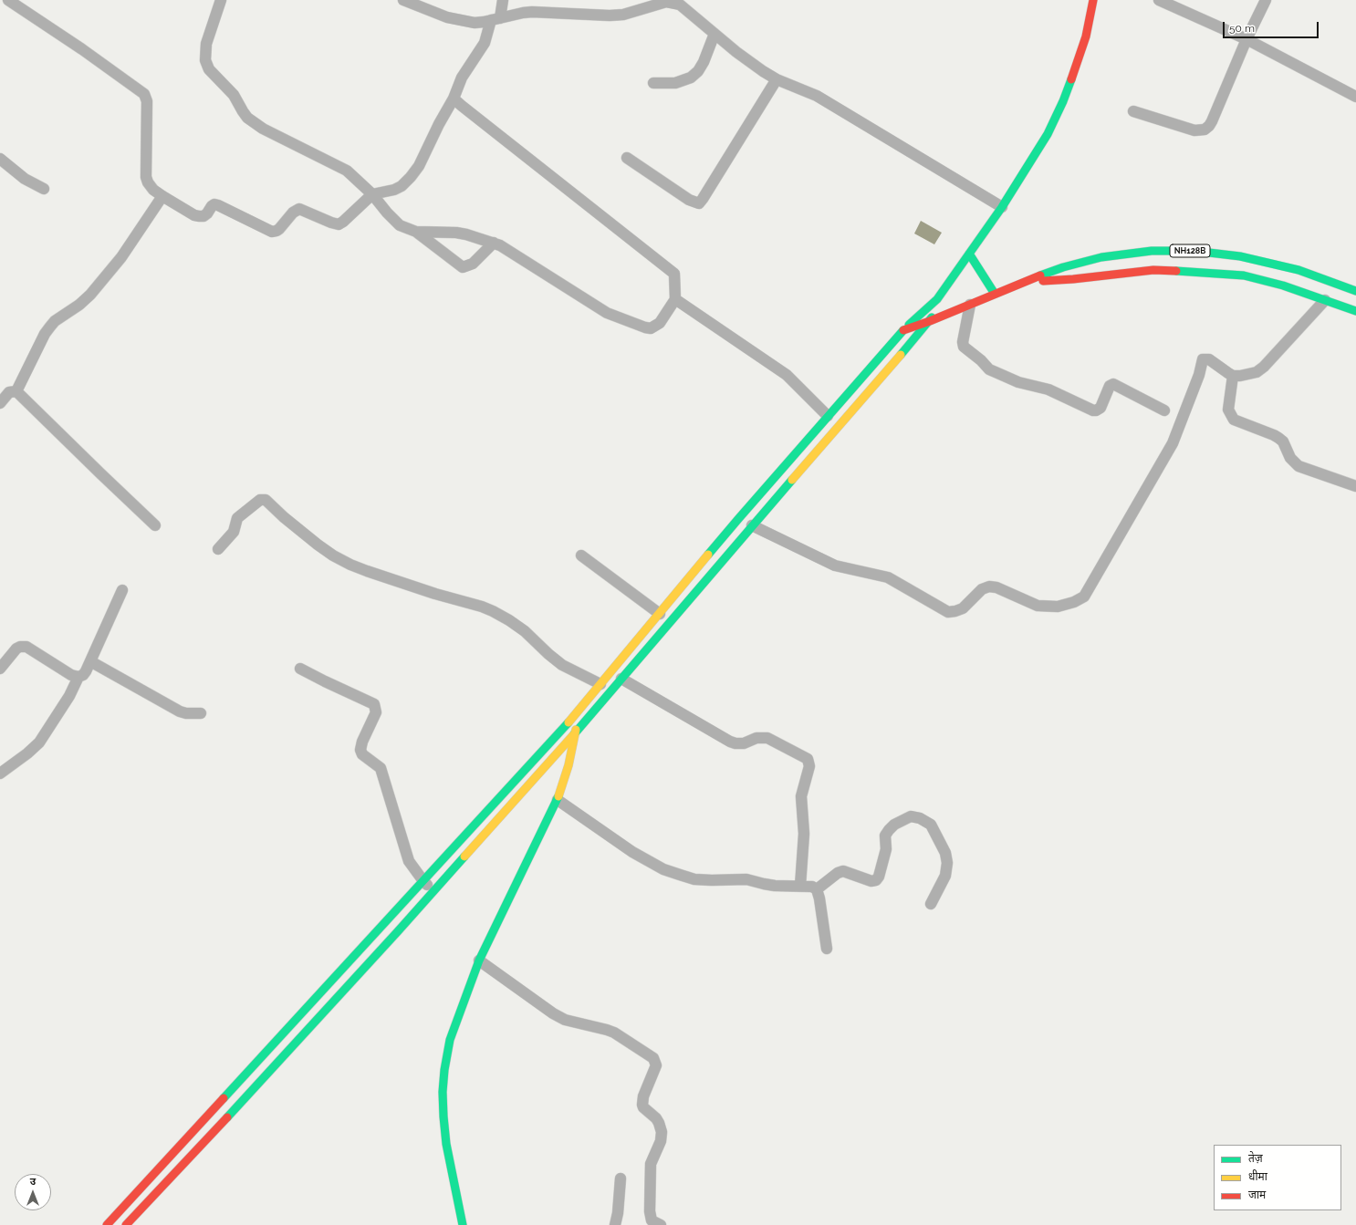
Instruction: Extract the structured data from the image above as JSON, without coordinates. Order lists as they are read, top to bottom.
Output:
{
  "streets": {
    "main road": ["NH128B"]
  },
  "legend": ["तेज़", "धीमा", "जाम"],
  "scale_bar": "50 m",
  "north": "top"
}
